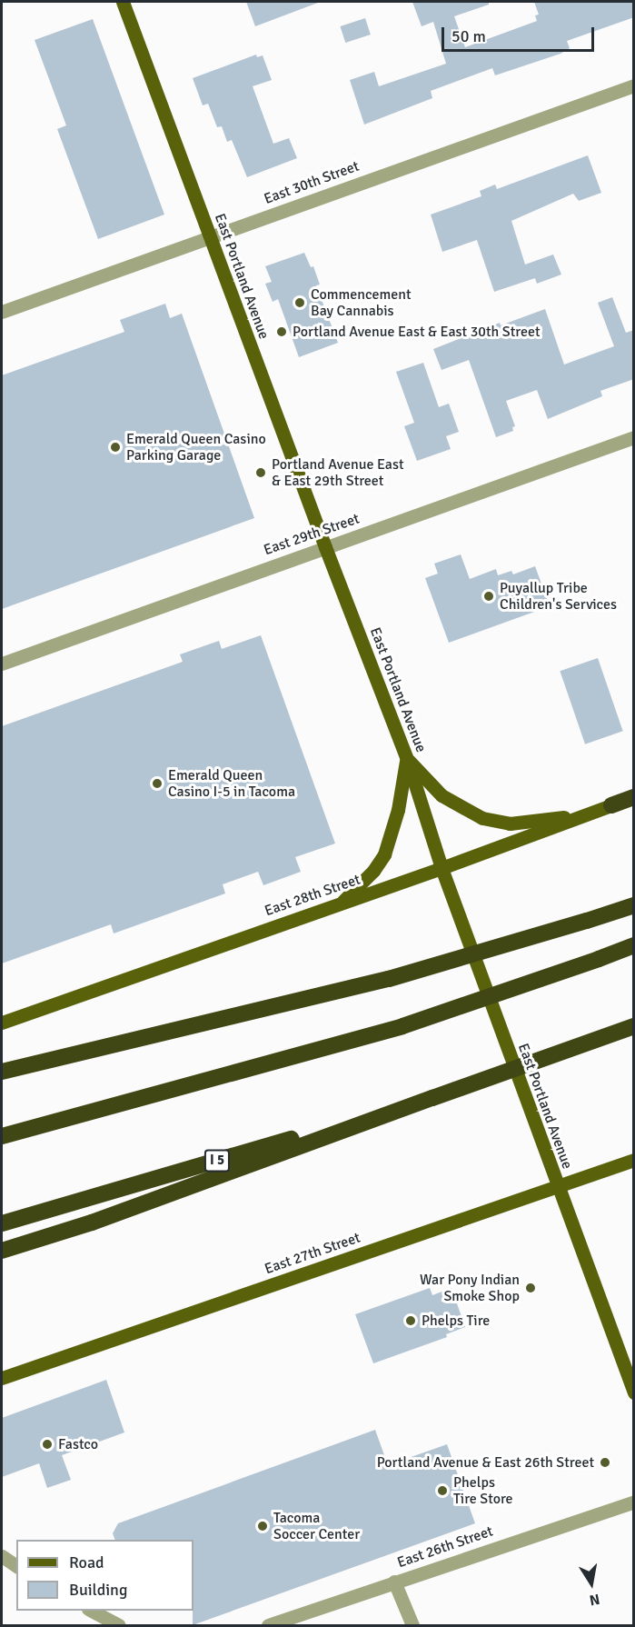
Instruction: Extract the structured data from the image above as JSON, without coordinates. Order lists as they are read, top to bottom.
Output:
{
  "streets": {
    "highway": ["I 5"],
    "main road": ["East Portland Avenue", "East 28th Street", "East 27th Street"],
    "street": ["East 30th Street", "East 29th Street", "East 26th Street"]
  },
  "crossings": [
    ["East 30th Street", "East Portland Avenue"],
    ["East Portland Avenue", "East 29th Street"],
    ["East Portland Avenue", "East 28th Street"],
    ["East Portland Avenue", "East 27th Street"]
  ],
  "places": [
    "Commencement Bay Cannabis",
    "Portland Avenue East & East 30th Street",
    "Emerald Queen Casino Parking Garage",
    "Portland Avenue East & East 29th Street",
    "Puyallup Tribe Children's Services",
    "Emerald Queen Casino I-5 in Tacoma",
    "War Pony Indian Smoke Shop",
    "Phelps Tire",
    "Fastco",
    "Portland Avenue & East 26th Street",
    "Phelps Tire Store",
    "Tacoma Soccer Center"
  ],
  "legend": ["Road", "Building"],
  "scale_bar": "50 m",
  "north": "bottom"
}
